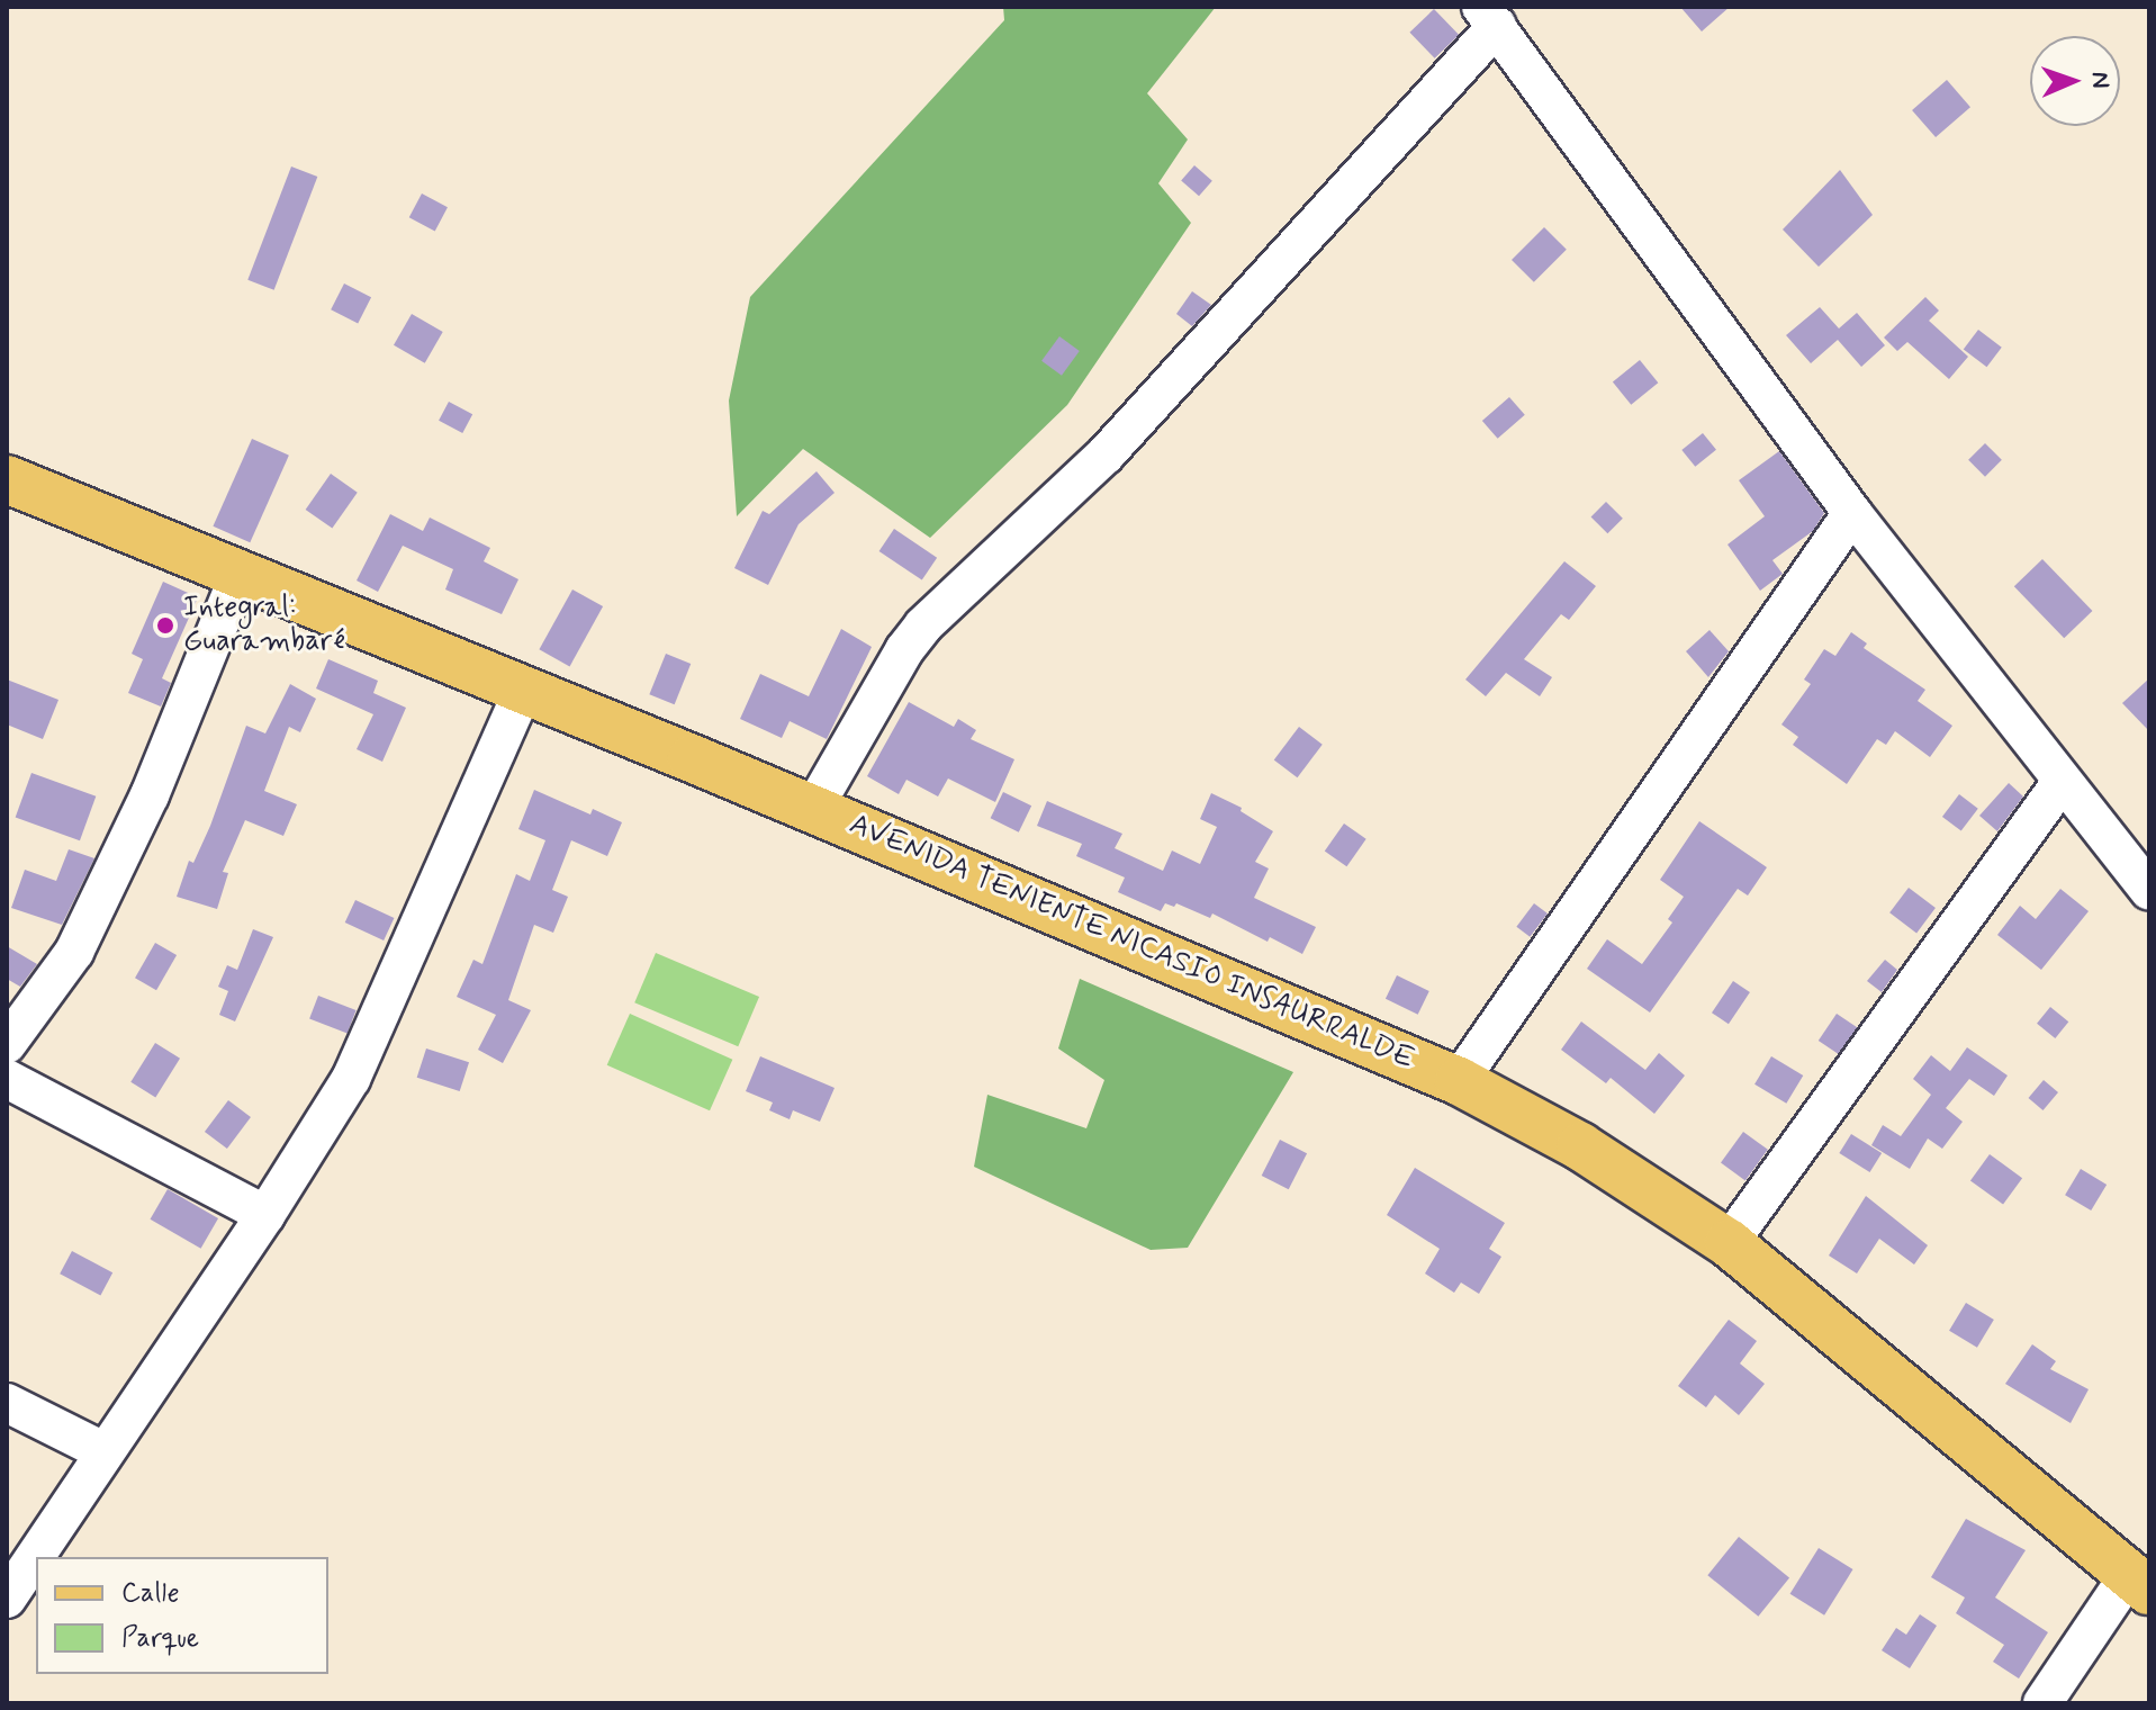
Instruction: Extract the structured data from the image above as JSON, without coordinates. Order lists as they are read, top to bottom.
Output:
{
  "streets": {
    "main road": ["AVENIDA TENIENTE NICASIO INSAURRALDE"]
  },
  "places": ["Integral: Guarambaré"],
  "legend": ["Calle", "Parque"],
  "north": "right"
}
